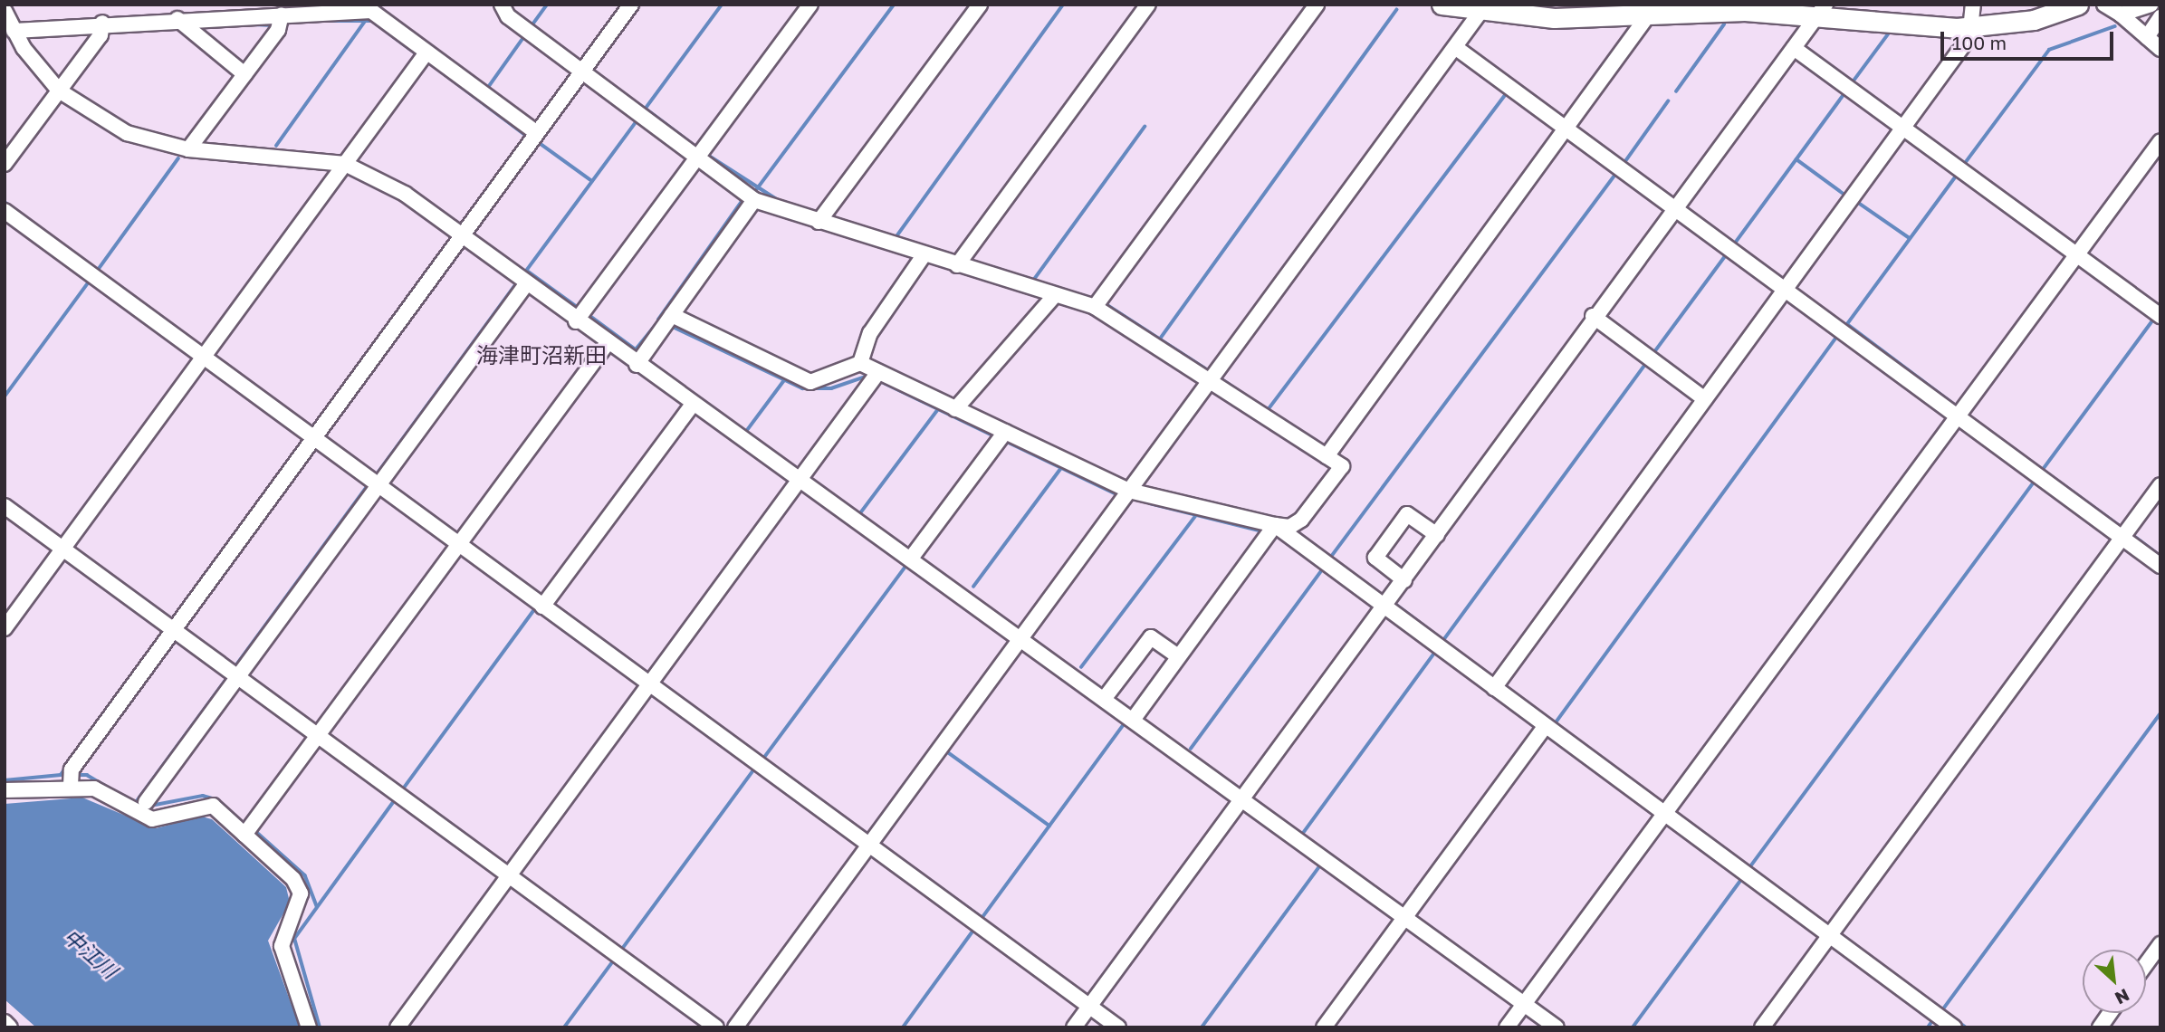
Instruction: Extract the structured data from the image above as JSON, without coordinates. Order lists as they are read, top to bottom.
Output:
{
  "districts": ["海津町沼新田"],
  "water": ["中江川"],
  "scale_bar": "100 m",
  "north": "bottom right"
}
